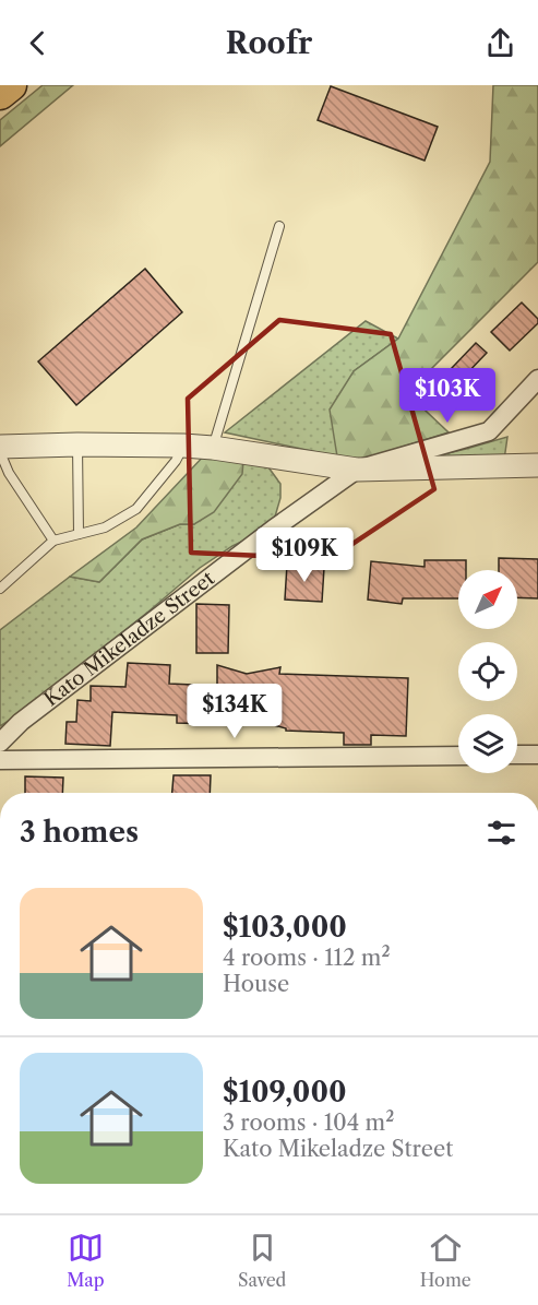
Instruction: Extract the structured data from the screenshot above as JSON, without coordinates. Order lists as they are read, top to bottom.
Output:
{
  "streets": {
    "street": ["Kato Mikeladze Street"]
  },
  "north": "top right",
  "page": {
    "header": "Roofr",
    "price": ["$103K", "$109K", "$134K"],
    "heading": "3 homes",
    "list": [
      {
        "name": "$103,000",
        "note": "4 rooms · 112 m² · House"
      },
      {
        "name": "$109,000",
        "note": "3 rooms · 104 m² · Kato Mikeladze Street"
      }
    ],
    "tabs": ["Map", "Saved", "Home"]
  }
}
